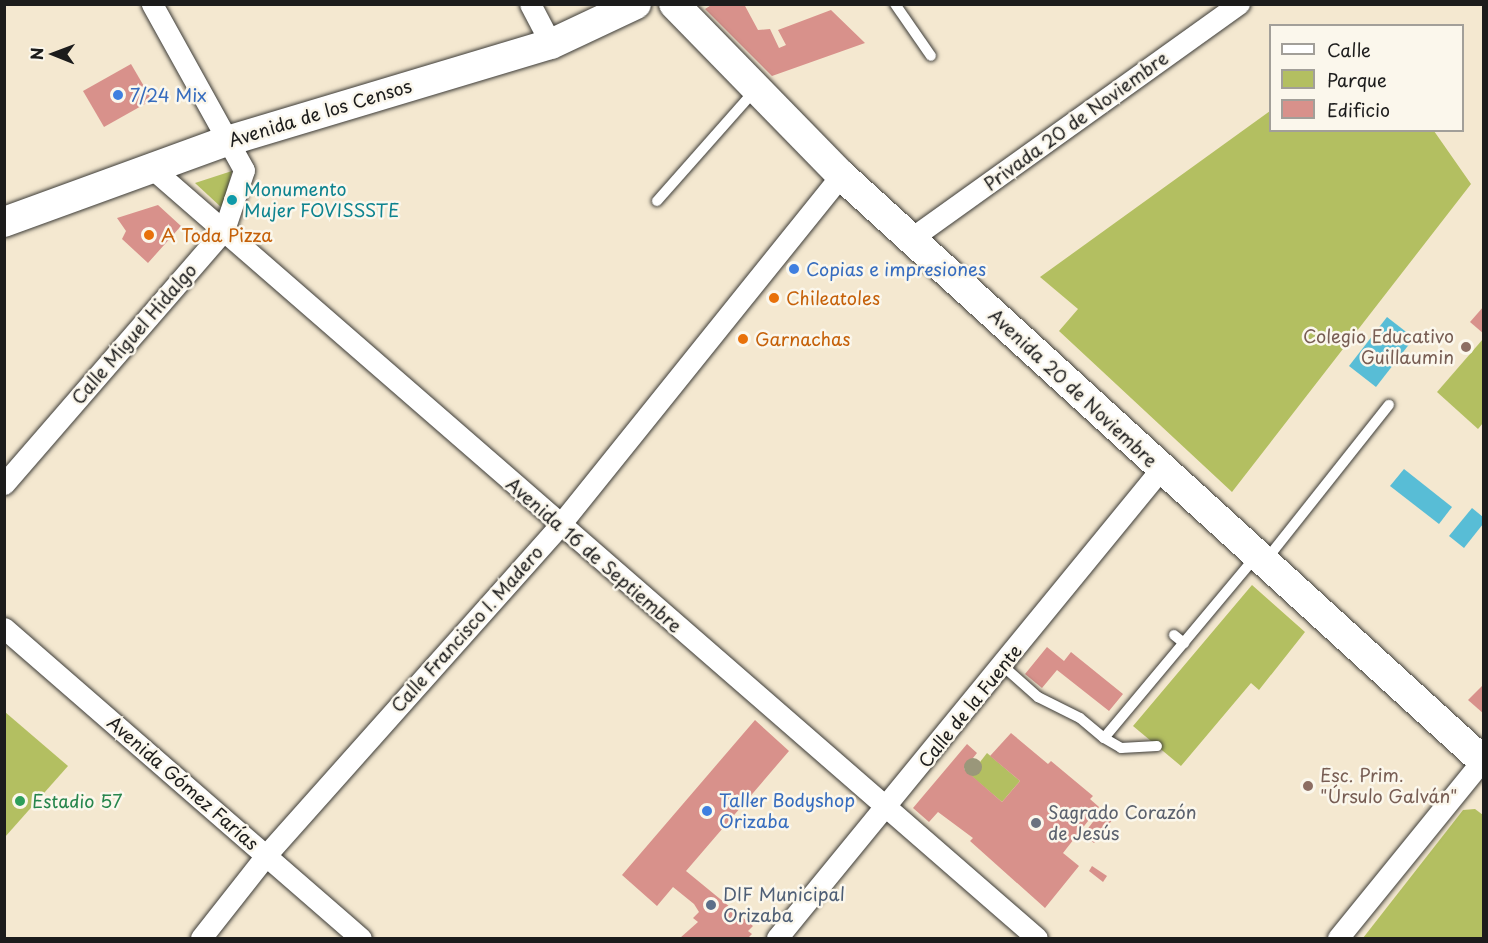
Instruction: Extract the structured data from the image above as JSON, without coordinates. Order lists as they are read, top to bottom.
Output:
{
  "streets": {
    "street": [
      "Avenida de los Censos",
      "Privada 20 de Noviembre",
      "Calle Miguel Hidalgo",
      "Avenida 20 de Noviembre",
      "Avenida 16 de Septiembre",
      "Calle Francisco I. Madero",
      "Calle de la Fuente",
      "Avenida Gómez Farías"
    ]
  },
  "crossings": [
    ["Avenida de los Censos", "Calle Miguel Hidalgo"],
    ["Avenida de los Censos", "Avenida 16 de Septiembre"],
    ["Privada 20 de Noviembre", "Avenida 20 de Noviembre"],
    ["Calle Miguel Hidalgo", "Avenida 16 de Septiembre"],
    ["Avenida 20 de Noviembre", "Calle Francisco I. Madero"],
    ["Avenida 20 de Noviembre", "Calle de la Fuente"],
    ["Avenida 16 de Septiembre", "Calle Francisco I. Madero"],
    ["Avenida 16 de Septiembre", "Calle de la Fuente"],
    ["Calle Francisco I. Madero", "Avenida Gómez Farías"]
  ],
  "places": [
    "7/24 Mix",
    "Monumento Mujer FOVISSSTE",
    "A Toda Pizza",
    "Copias e impresiones",
    "Chileatoles",
    "Garnachas",
    "Colegio Educativo Guillaumin",
    "Esc. Prim. \"Úrsulo Galván\"",
    "Estadio 57",
    "Taller Bodyshop Orizaba",
    "Sagrado Corazón de Jesús",
    "DIF Municipal Orizaba"
  ],
  "legend": ["Calle", "Parque", "Edificio"],
  "north": "left"
}
